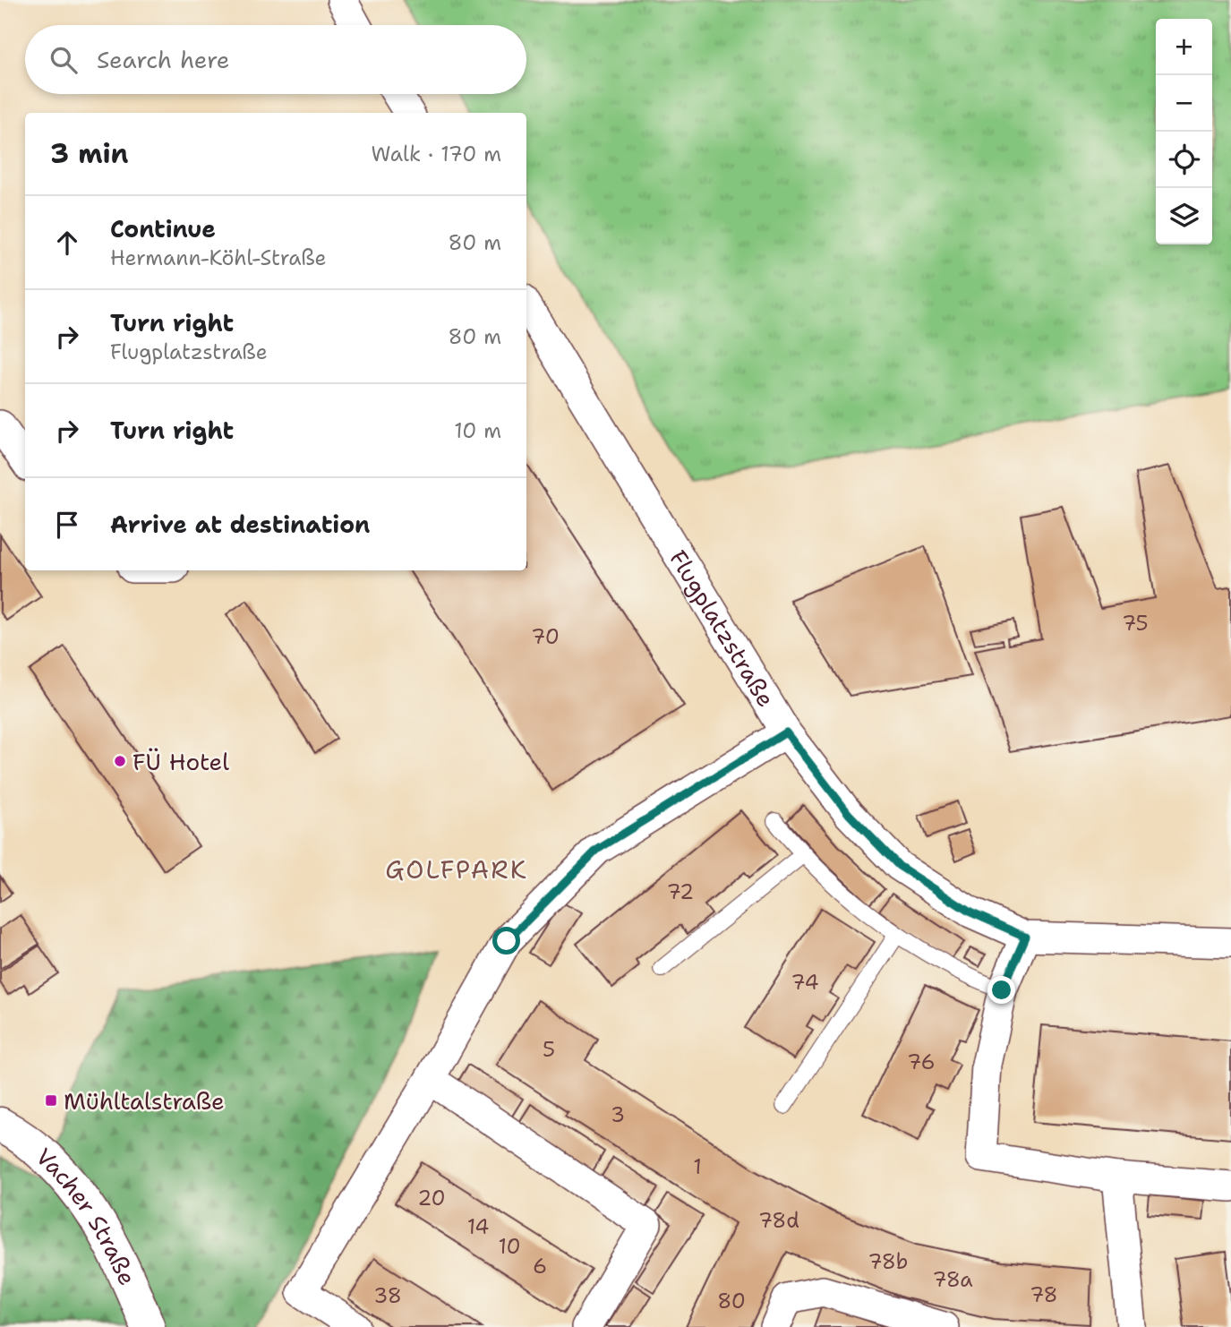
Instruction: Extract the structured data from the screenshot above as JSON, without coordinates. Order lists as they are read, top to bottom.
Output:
{
  "streets": {
    "street": ["Flugplatzstraße", "Vacher Straße"]
  },
  "districts": ["GOLFPARK"],
  "places": {
    "other": ["FÜ Hotel"],
    "transit": ["Mühltalstraße"]
  },
  "house_numbers": [
    "75",
    "70",
    "72",
    "74",
    "5",
    "76",
    "3",
    "1",
    "20",
    "78d",
    "14",
    "10",
    "78b",
    "6",
    "78a",
    "78",
    "38",
    "80"
  ],
  "page": {
    "map_buttons": ["+", "−"],
    "search": "Search here",
    "heading": ["3 min", "Walk · 170 m"],
    "list": [
      ["Continue", "Hermann-Köhl-Straße", "80 m"],
      ["Turn right", "Flugplatzstraße", "80 m"],
      ["Turn right", "10 m"],
      "Arrive at destination"
    ]
  }
}
